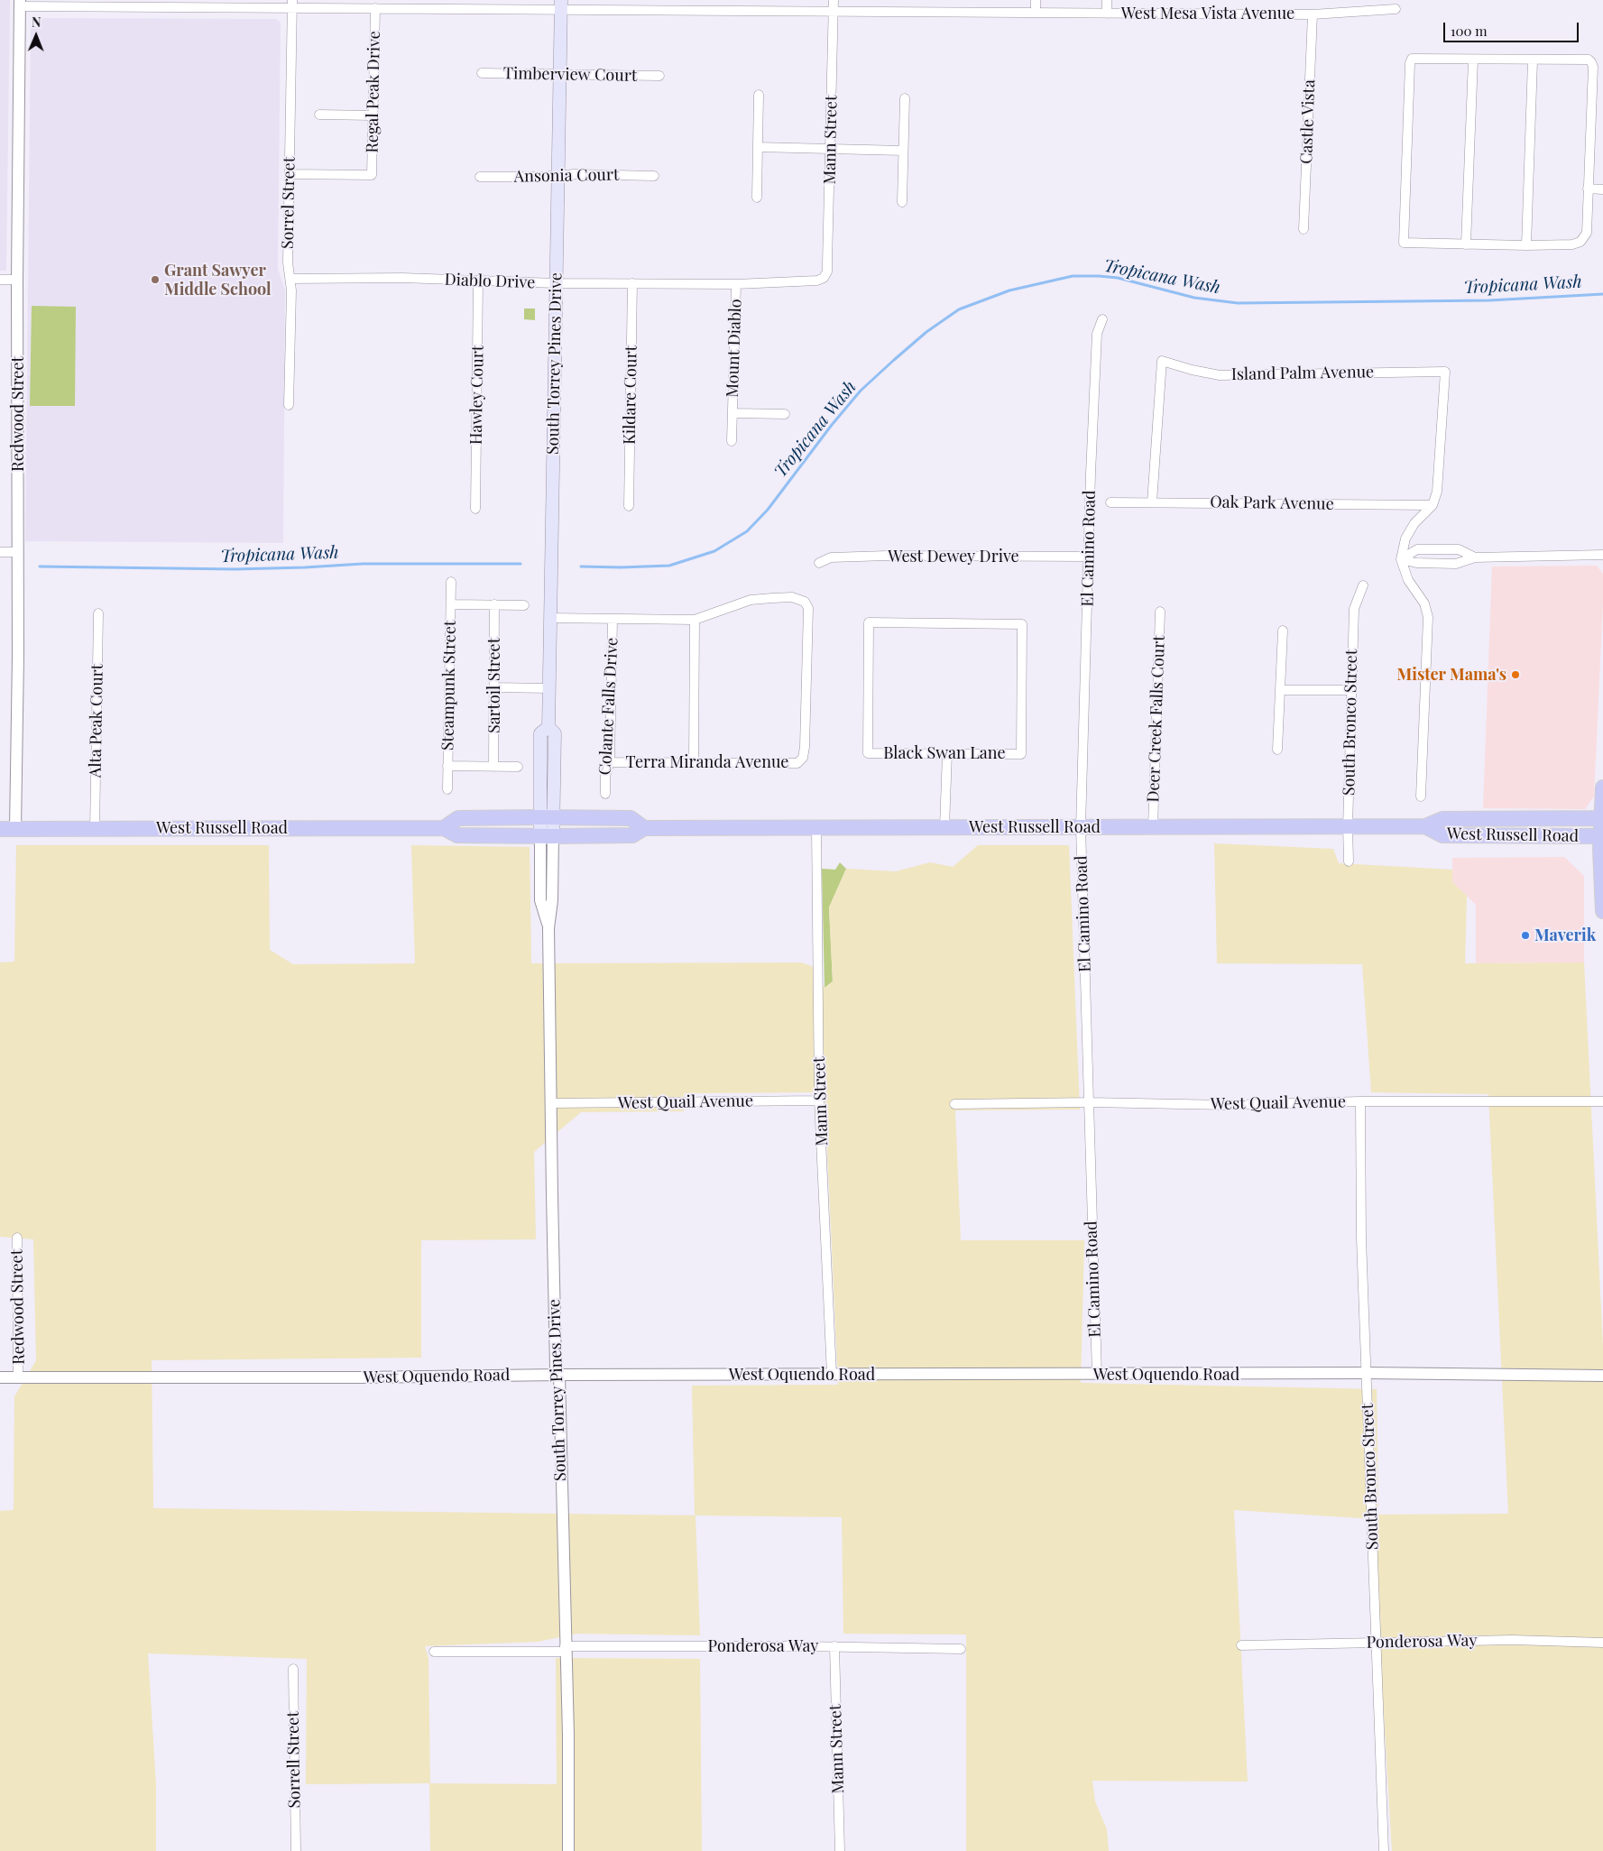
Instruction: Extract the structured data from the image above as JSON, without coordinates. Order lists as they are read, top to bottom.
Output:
{
  "streets": {
    "main road": ["South Torrey Pines Drive", "West Russell Road"],
    "street": [
      "West Mesa Vista Avenue",
      "Timberview Court",
      "Regal Peak Drive",
      "Castle Vista",
      "Mann Street",
      "Ansonia Court",
      "Sorrel Street",
      "Diablo Drive",
      "Mount Diablo",
      "Island Palm Avenue",
      "Hawley Court",
      "Kildare Court",
      "Redwood Street",
      "Oak Park Avenue",
      "El Camino Road",
      "West Dewey Drive",
      "Steampunk Street",
      "Sartoil Street",
      "Colante Falls Drive",
      "Deer Creek Falls Court",
      "Alta Peak Court",
      "South Bronco Street",
      "Black Swan Lane",
      "Terra Miranda Avenue",
      "West Quail Avenue",
      "West Oquendo Road",
      "Ponderosa Way",
      "Sorrell Street"
    ]
  },
  "crossings": [
    ["West Mesa Vista Avenue", "Regal Peak Drive"],
    ["West Mesa Vista Avenue", "Castle Vista"],
    ["West Mesa Vista Avenue", "Mann Street"],
    ["West Mesa Vista Avenue", "Sorrel Street"],
    ["West Mesa Vista Avenue", "South Torrey Pines Drive"],
    ["West Mesa Vista Avenue", "Redwood Street"],
    ["Timberview Court", "South Torrey Pines Drive"],
    ["Regal Peak Drive", "Sorrel Street"],
    ["Mann Street", "Diablo Drive"],
    ["Mann Street", "West Russell Road"],
    ["Mann Street", "West Quail Avenue"],
    ["Mann Street", "West Oquendo Road"],
    ["Mann Street", "Ponderosa Way"],
    ["Ansonia Court", "South Torrey Pines Drive"],
    ["Sorrel Street", "Diablo Drive"],
    ["Diablo Drive", "Mount Diablo"],
    ["Diablo Drive", "South Torrey Pines Drive"],
    ["Diablo Drive", "Hawley Court"],
    ["Diablo Drive", "Kildare Court"],
    ["South Torrey Pines Drive", "West Russell Road"],
    ["South Torrey Pines Drive", "West Quail Avenue"],
    ["South Torrey Pines Drive", "West Oquendo Road"],
    ["South Torrey Pines Drive", "Ponderosa Way"],
    ["Island Palm Avenue", "Oak Park Avenue"],
    ["Redwood Street", "West Russell Road"],
    ["Redwood Street", "West Oquendo Road"],
    ["El Camino Road", "West Dewey Drive"],
    ["El Camino Road", "West Russell Road"],
    ["El Camino Road", "West Quail Avenue"],
    ["El Camino Road", "West Oquendo Road"],
    ["Colante Falls Drive", "Terra Miranda Avenue"],
    ["Deer Creek Falls Court", "West Russell Road"],
    ["Alta Peak Court", "West Russell Road"],
    ["South Bronco Street", "West Russell Road"],
    ["South Bronco Street", "West Quail Avenue"],
    ["South Bronco Street", "West Oquendo Road"],
    ["South Bronco Street", "Ponderosa Way"]
  ],
  "water": ["Tropicana Wash"],
  "places": ["Grant Sawyer Middle School", "Mister Mama's", "Maverik"],
  "scale_bar": "100 m",
  "north": "top"
}
